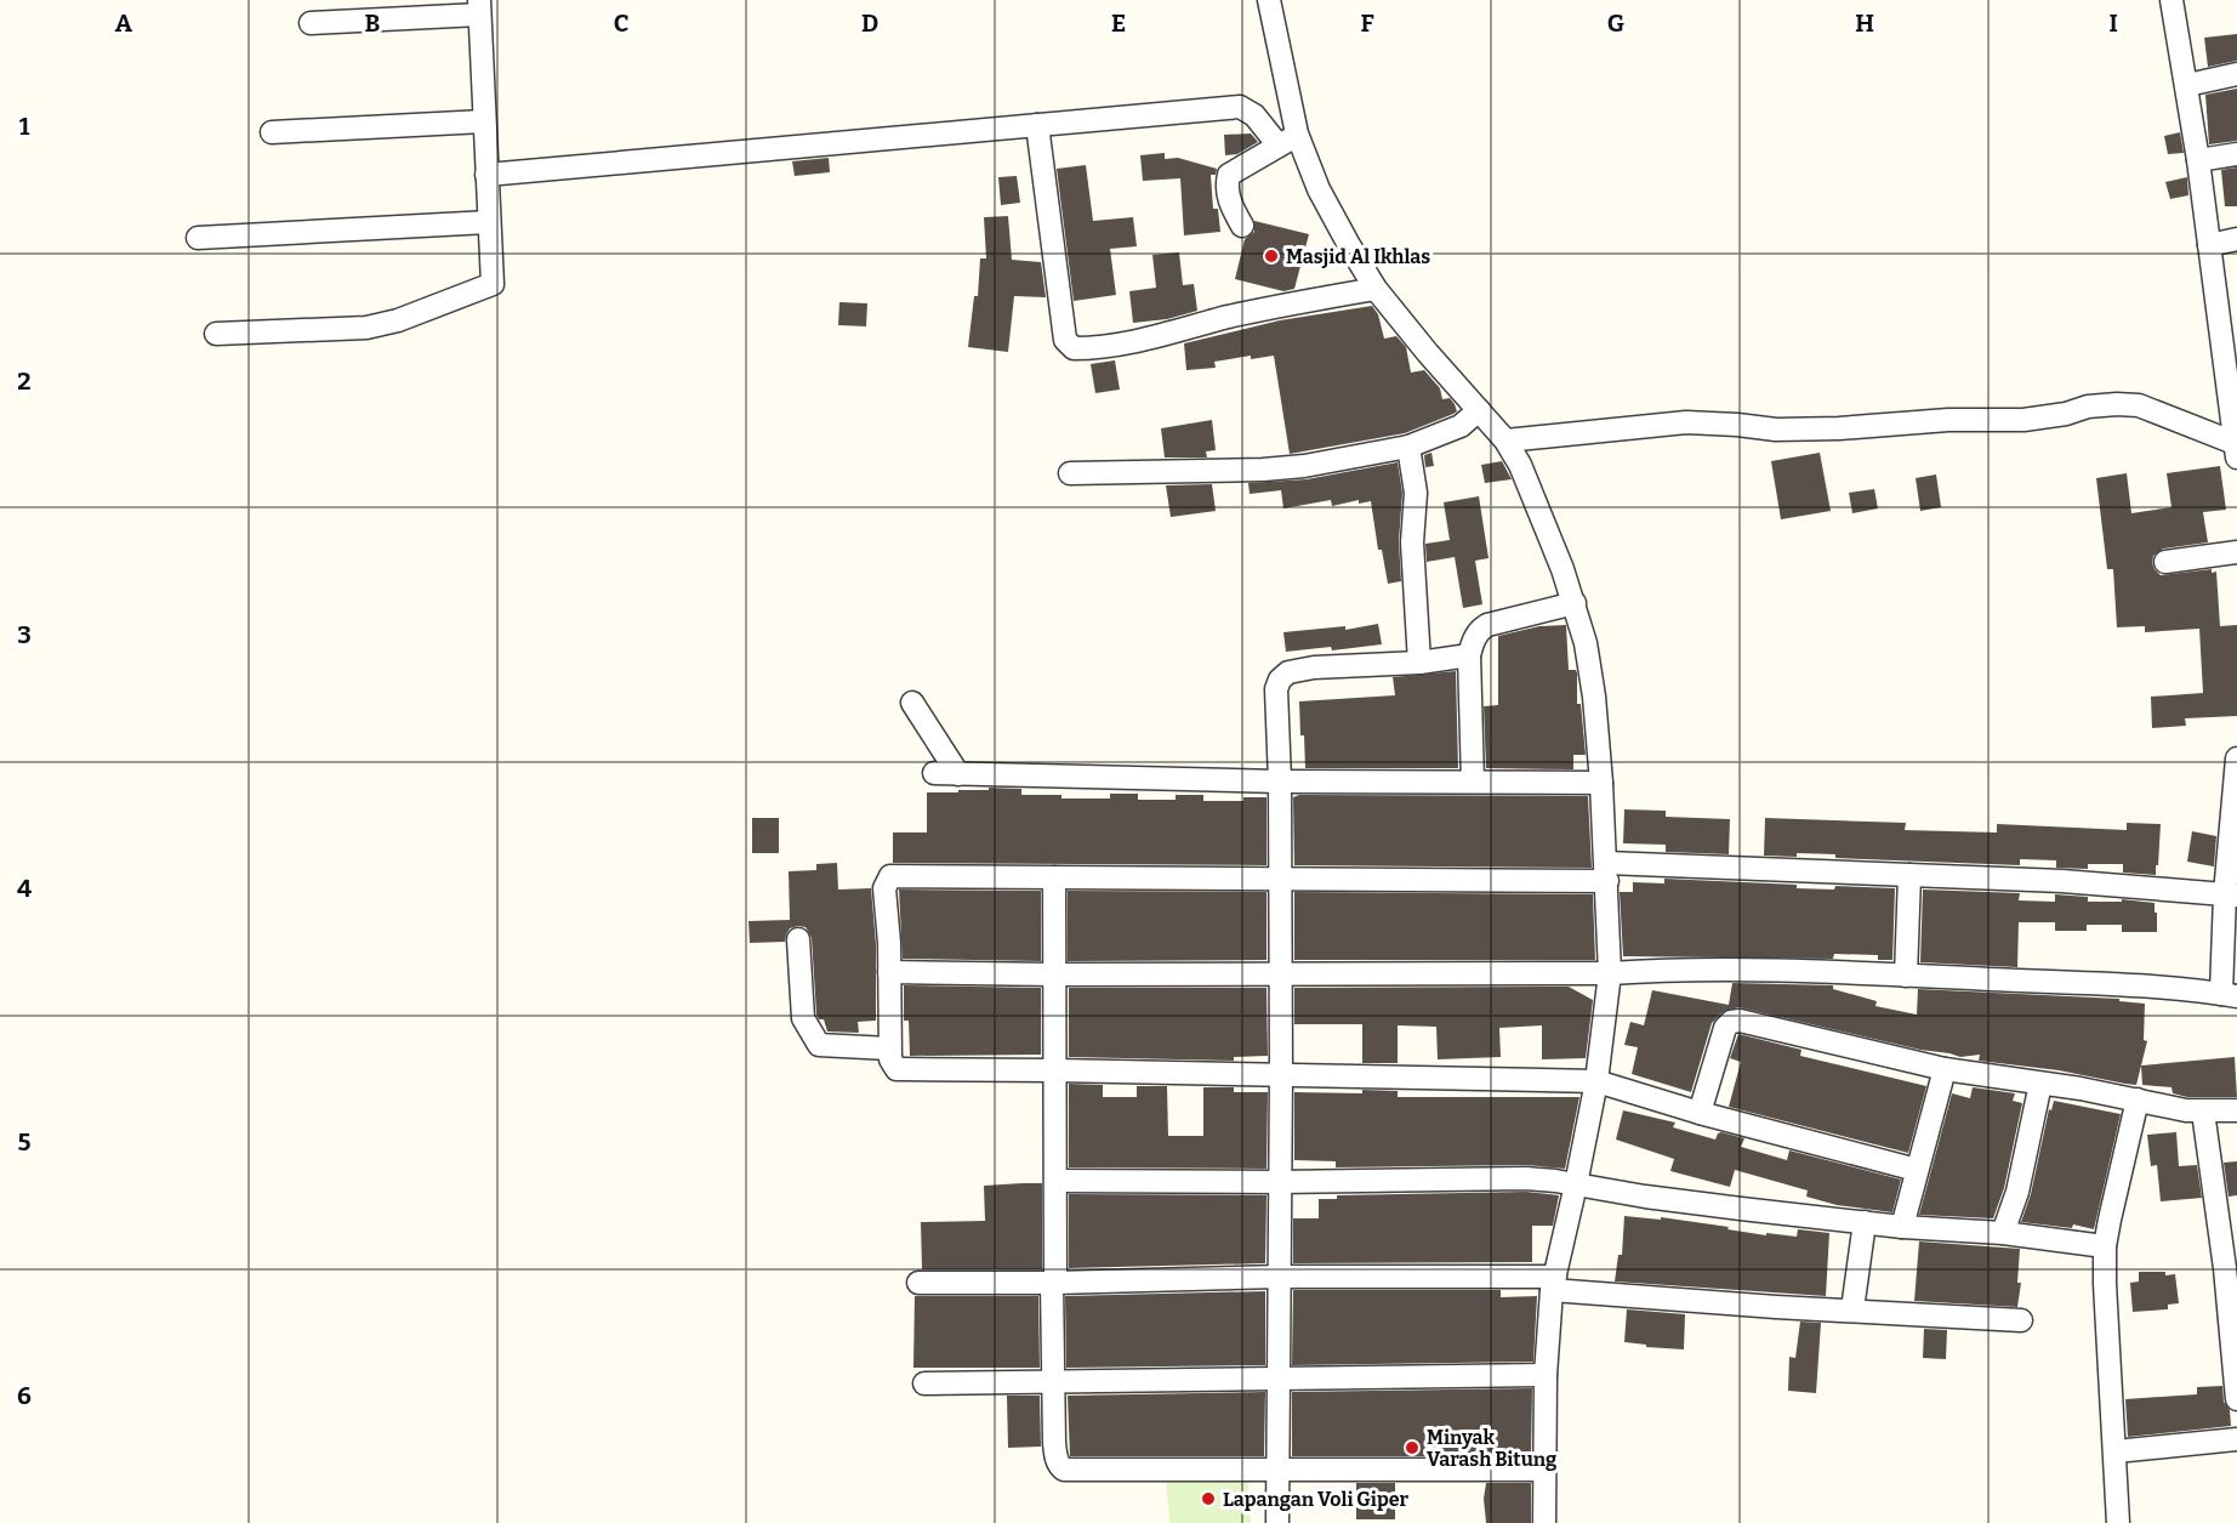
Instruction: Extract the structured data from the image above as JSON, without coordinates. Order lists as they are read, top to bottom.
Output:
{
  "places": ["Masjid Al Ikhlas", "Minyak Varash Bitung", "Lapangan Voli Giper"],
  "grid": {
    "columns": [
      "A",
      "B",
      "C",
      "D",
      "E",
      "F",
      "G",
      "H",
      "I"
    ],
    "rows": [
      "1",
      "2",
      "3",
      "4",
      "5",
      "6"
    ]
  }
}
